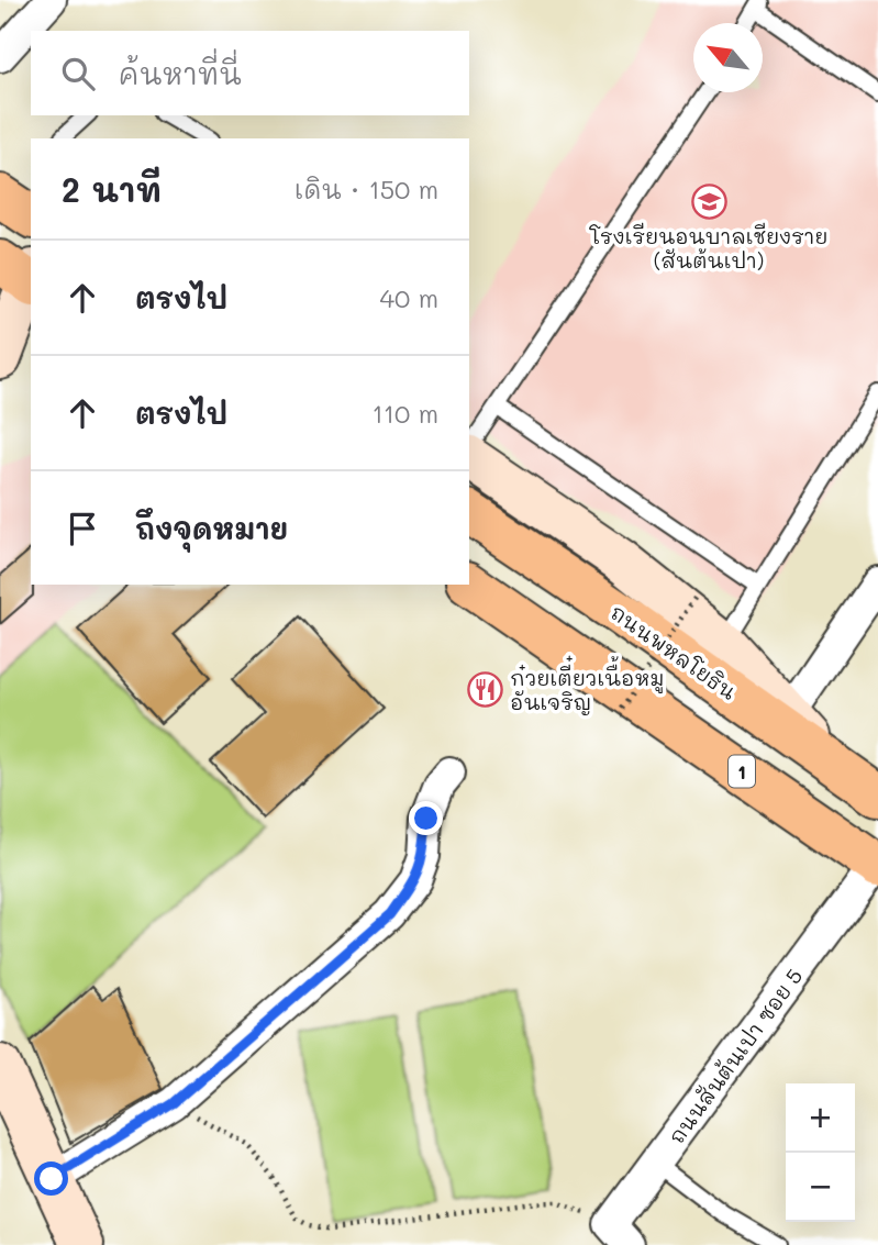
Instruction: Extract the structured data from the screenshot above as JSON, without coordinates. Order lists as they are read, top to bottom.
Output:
{
  "streets": {
    "main road": ["ถนนพหลโยธิน", "1"],
    "street": ["ถนนสันต้นเปา ซอย 5"]
  },
  "crossings": [
    ["1", "ถนนสันต้นเปา ซอย 5"]
  ],
  "places": {
    "school or university": ["โรงเรียนอนุบาลเชียงราย (สันต้นเปา)"],
    "restaurant": ["ก๋วยเตี๋ยวเนื้อหมู อันเจริญ"]
  },
  "north": "top left",
  "page": {
    "search": "ค้นหาที่นี่",
    "heading": ["2 นาที", "เดิน · 150 m"],
    "list": [
      ["ตรงไป", "40 m"],
      ["ตรงไป", "110 m"],
      "ถึงจุดหมาย"
    ],
    "map_buttons": ["+", "−"]
  }
}
